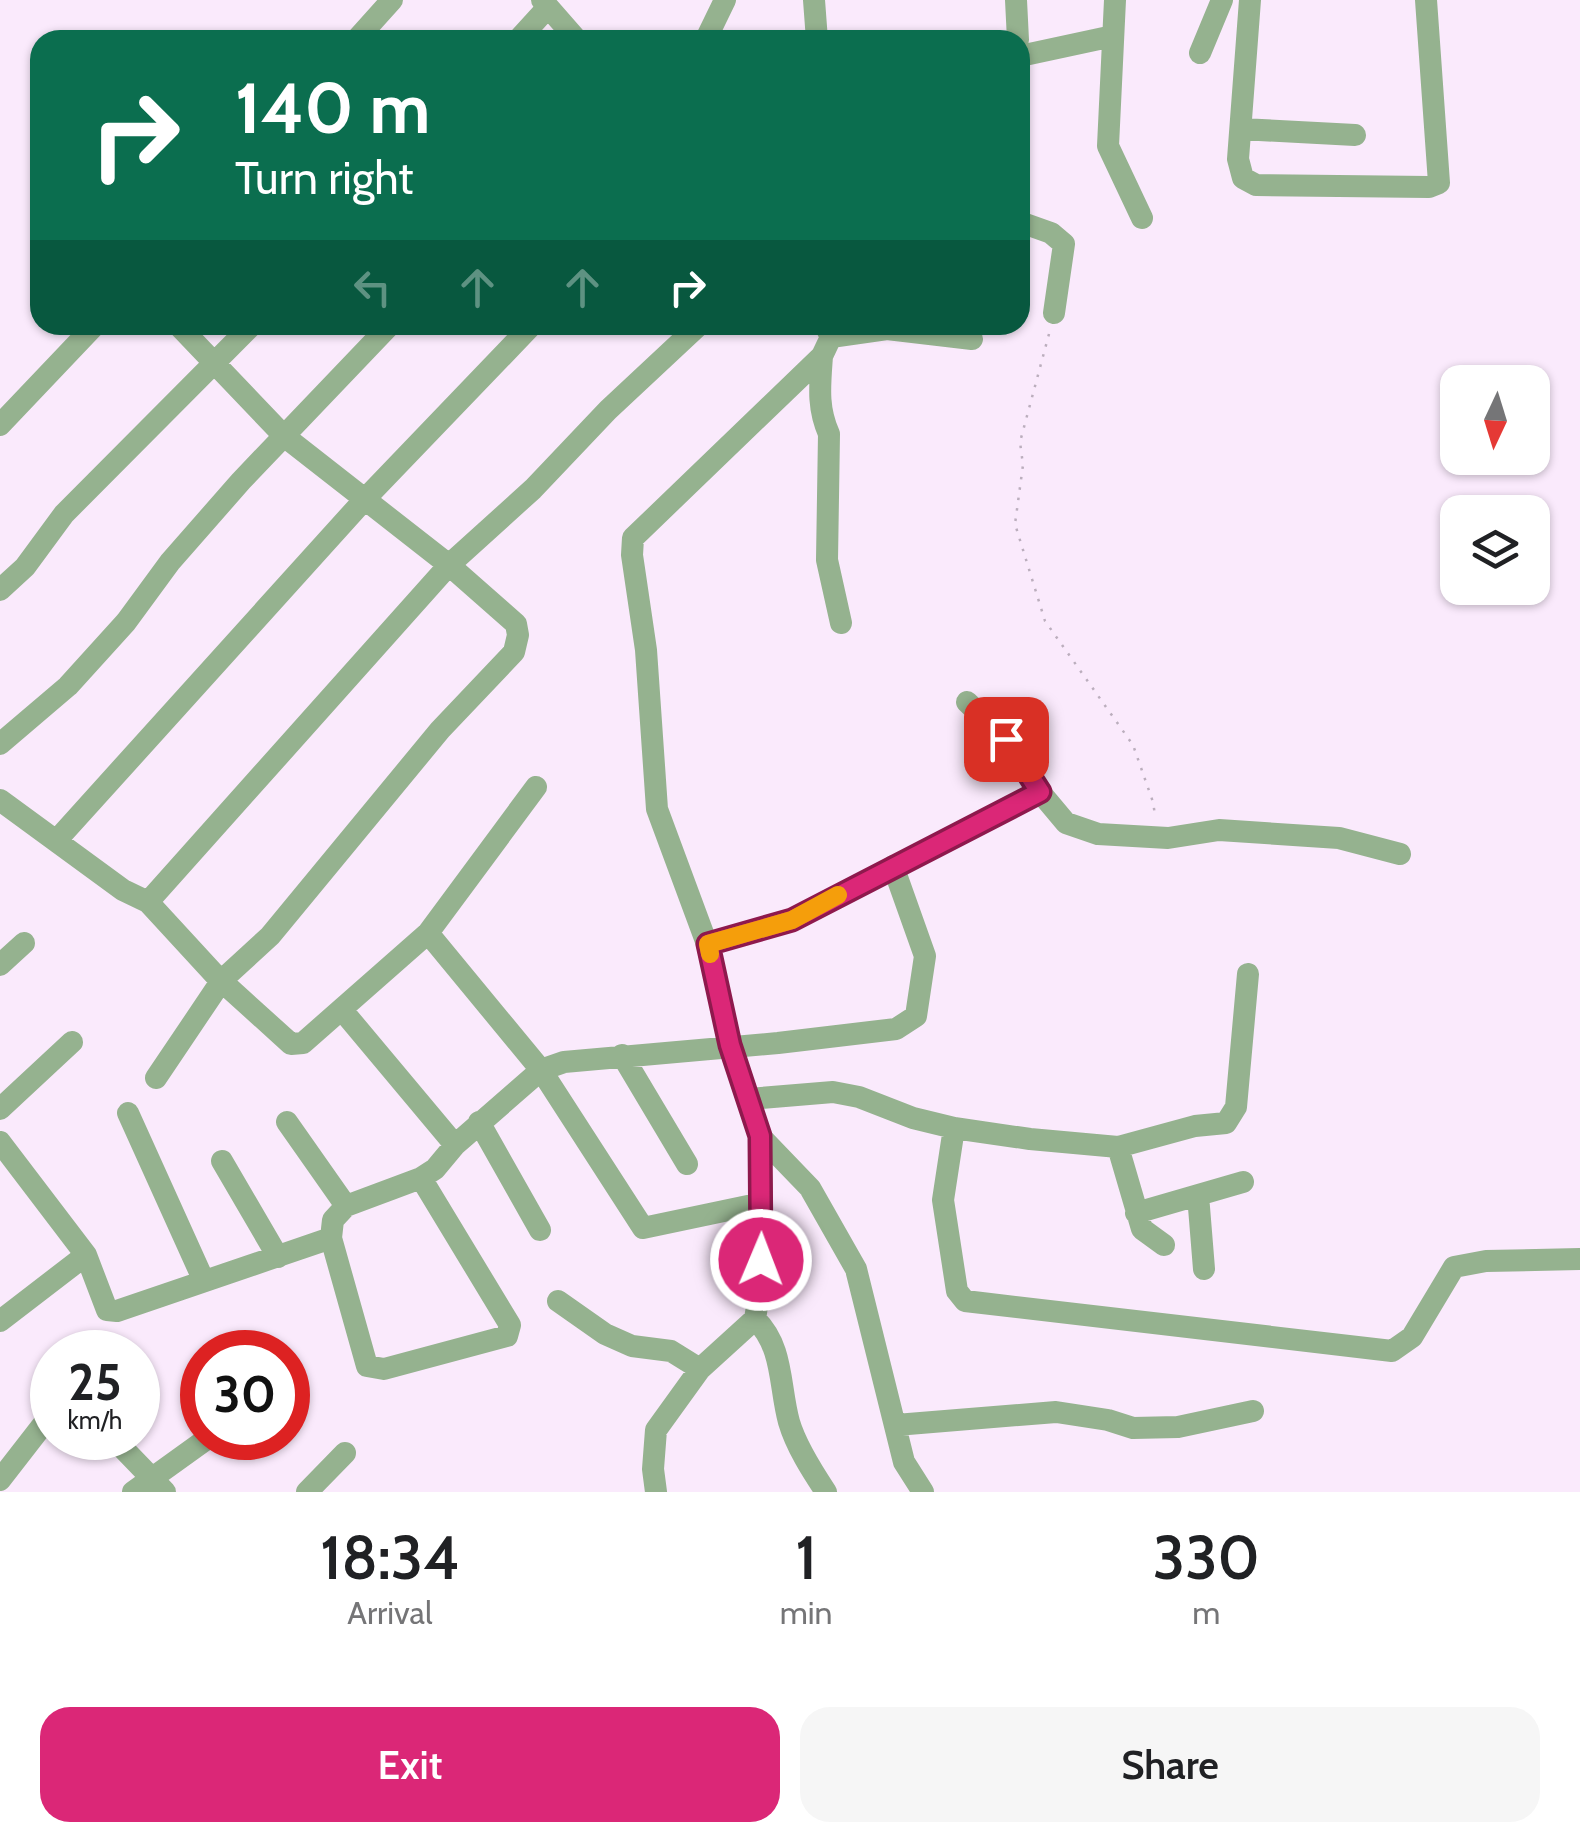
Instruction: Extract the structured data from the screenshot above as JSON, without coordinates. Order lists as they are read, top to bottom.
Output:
{
  "north": "bottom",
  "page": {
    "turn": ["140 m", "Turn right"],
    "speed": "25 km/h",
    "limit": "30",
    "eta": [
      "18:34",
      "Arrival",
      "1",
      "min",
      "330",
      "m"
    ],
    "buttons": ["Exit", "Share"]
  }
}
